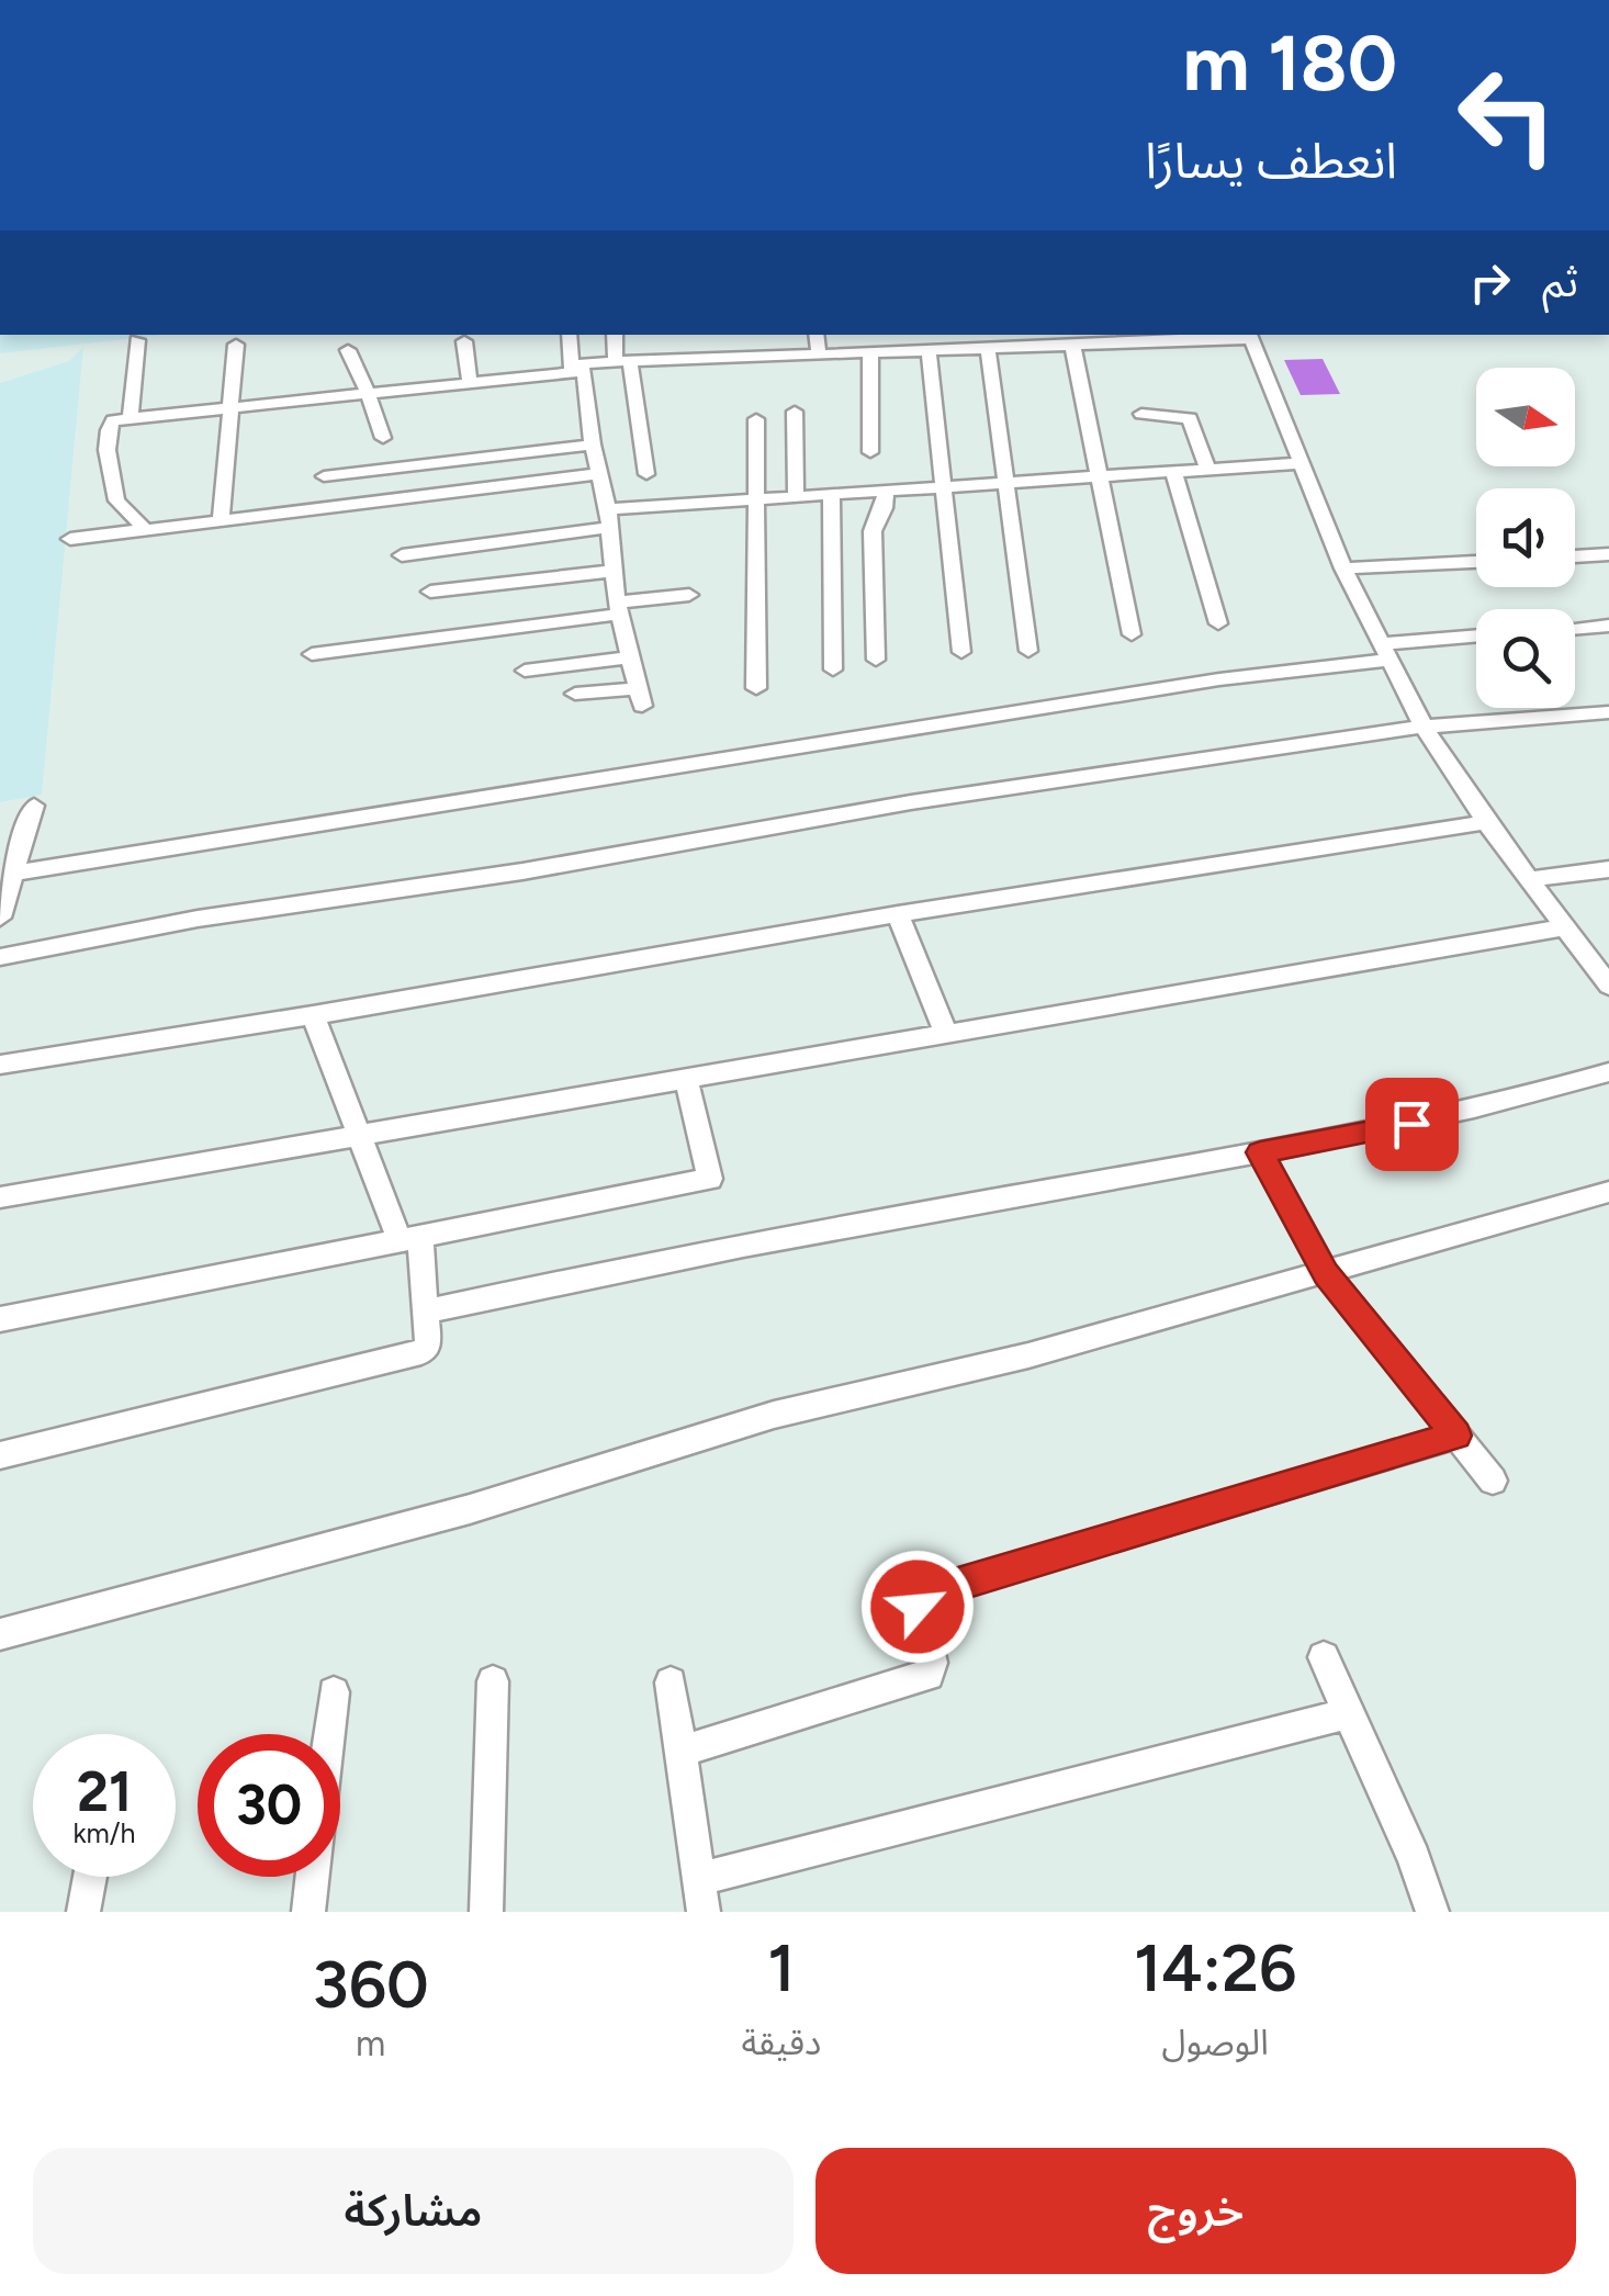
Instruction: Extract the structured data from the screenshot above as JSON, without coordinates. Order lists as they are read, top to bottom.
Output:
{
  "north": "right",
  "page": {
    "turn": ["180 m", "انعطف يسارًا"],
    "then": "ثم",
    "speed": "21 km/h",
    "limit": "30",
    "eta": [
      "14:26",
      "الوصول",
      "1",
      "دقيقة",
      "360",
      "m"
    ],
    "buttons": ["خروج", "مشاركة"]
  }
}
